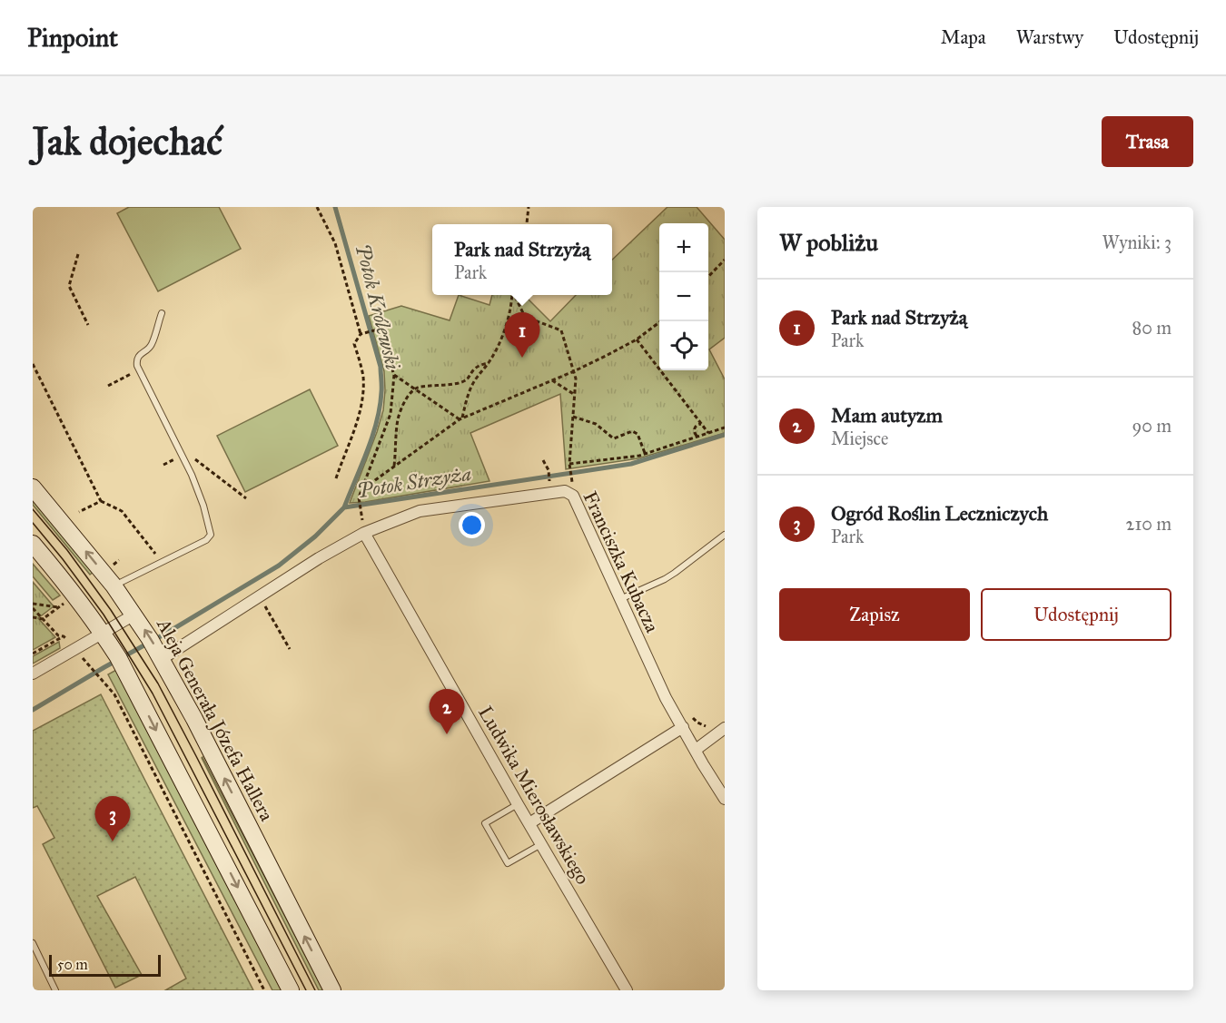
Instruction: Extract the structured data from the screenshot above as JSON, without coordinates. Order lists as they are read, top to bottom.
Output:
{
  "streets": {
    "main road": ["Aleja Generała Józefa Hallera"],
    "street": ["Franciszka Kubacza", "Ludwika Mierosławskiego"]
  },
  "crossings": [
    ["Franciszka Kubacza", "Aleja Generała Józefa Hallera"],
    ["Franciszka Kubacza", "Ludwika Mierosławskiego"]
  ],
  "water": ["Potok Królewski", "Potok Strzyża"],
  "scale_bar": "50 m",
  "page": {
    "header": "Pinpoint",
    "nav": ["Mapa", "Warstwy", "Udostępnij"],
    "buttons": [
      "Trasa",
      ["Zapisz", "Udostępnij"]
    ],
    "title": "Jak dojechać",
    "heading": ["W pobliżu", "Wyniki: 3"],
    "map_buttons": ["+", "−"],
    "popup": ["Park nad Strzyżą", "Park"],
    "list": [
      {
        "mark": "1",
        "name": "Park nad Strzyżą",
        "note": "Park",
        "value": "80 m"
      },
      {
        "mark": "2",
        "name": "Mam autyzm",
        "note": "Miejsce",
        "value": "90 m"
      },
      {
        "mark": "3",
        "name": "Ogród Roślin Leczniczych",
        "note": "Park",
        "value": "210 m"
      }
    ],
    "pins": ["1", "2", "3"],
    "scale": "50 m"
  }
}
